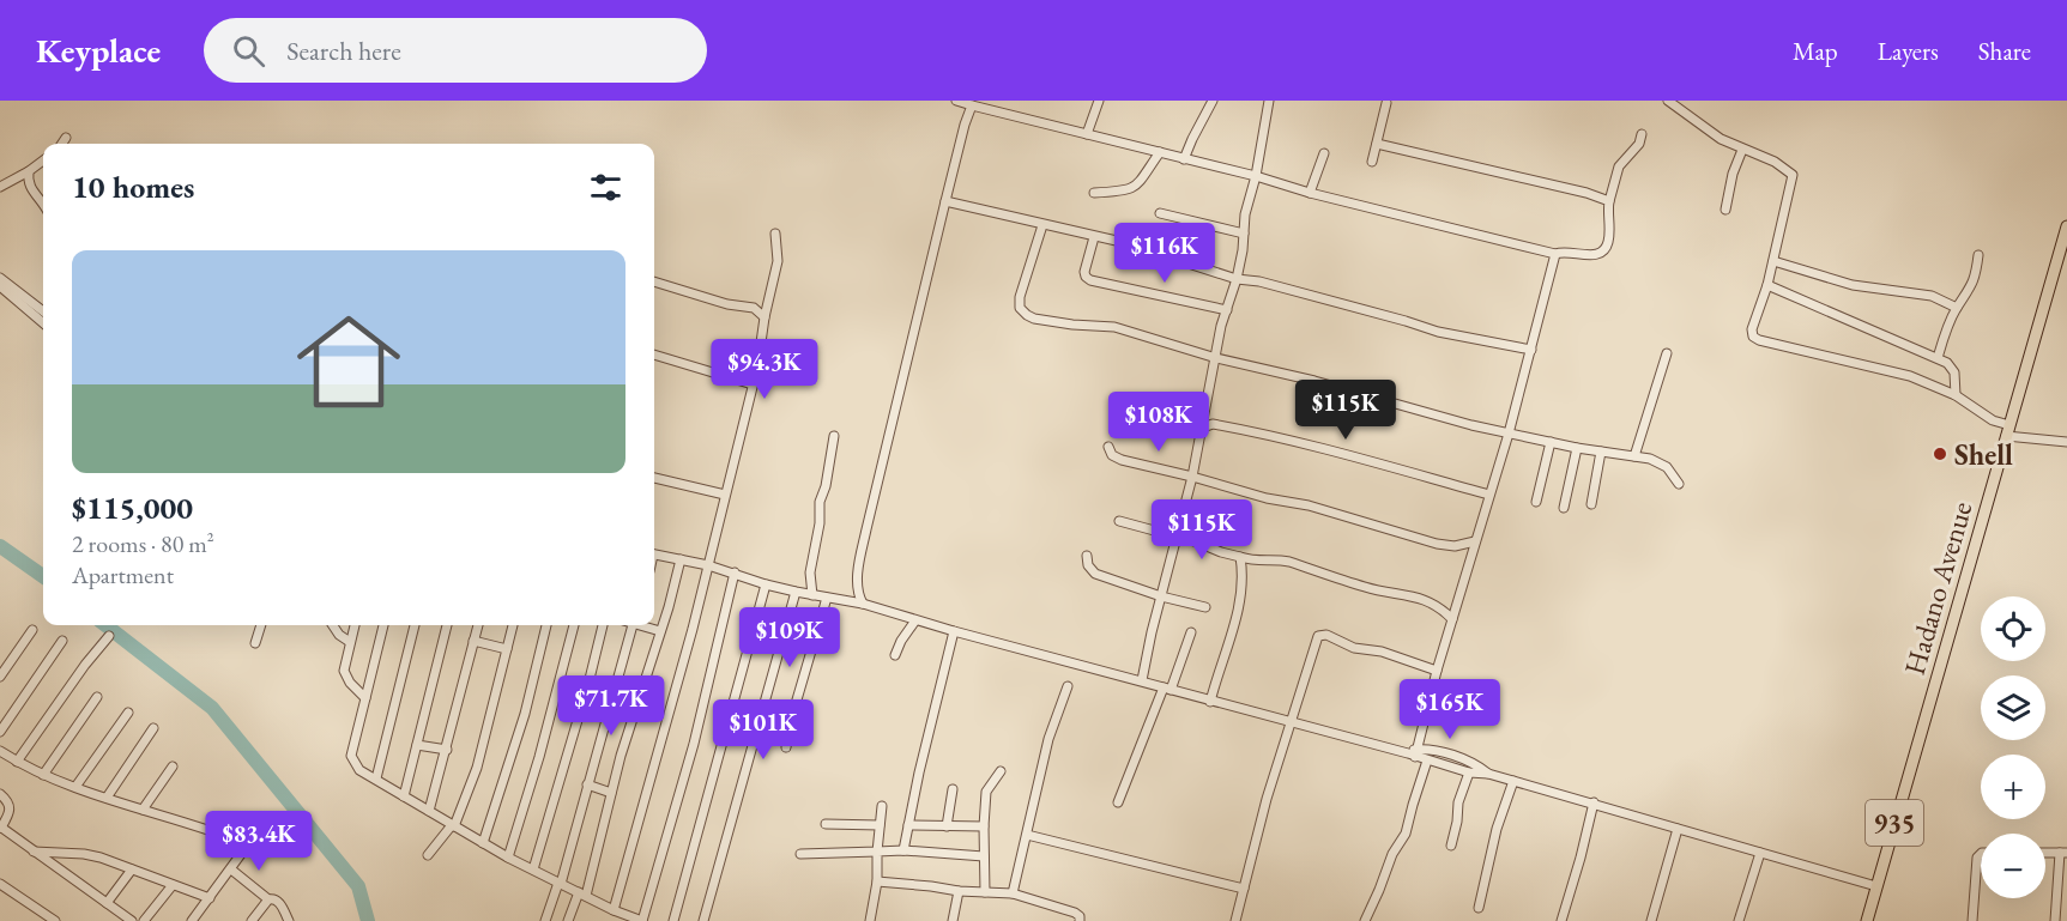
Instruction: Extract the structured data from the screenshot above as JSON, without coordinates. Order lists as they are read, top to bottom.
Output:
{
  "streets": {
    "main road": ["Hadano Avenue", "935"]
  },
  "places": ["Shell"],
  "page": {
    "header": "Keyplace",
    "search": "Search here",
    "nav": ["Map", "Layers", "Share"],
    "heading": "10 homes",
    "price": [
      "$116K",
      "$94.3K",
      "$115K",
      "$108K",
      "$115K",
      "$109K",
      "$71.7K",
      "$165K",
      "$101K",
      "$83.4K"
    ],
    "list": [
      {
        "name": "$115,000",
        "note": "2 rooms · 80 m² · Apartment"
      }
    ],
    "map_buttons": ["+", "−"]
  }
}
